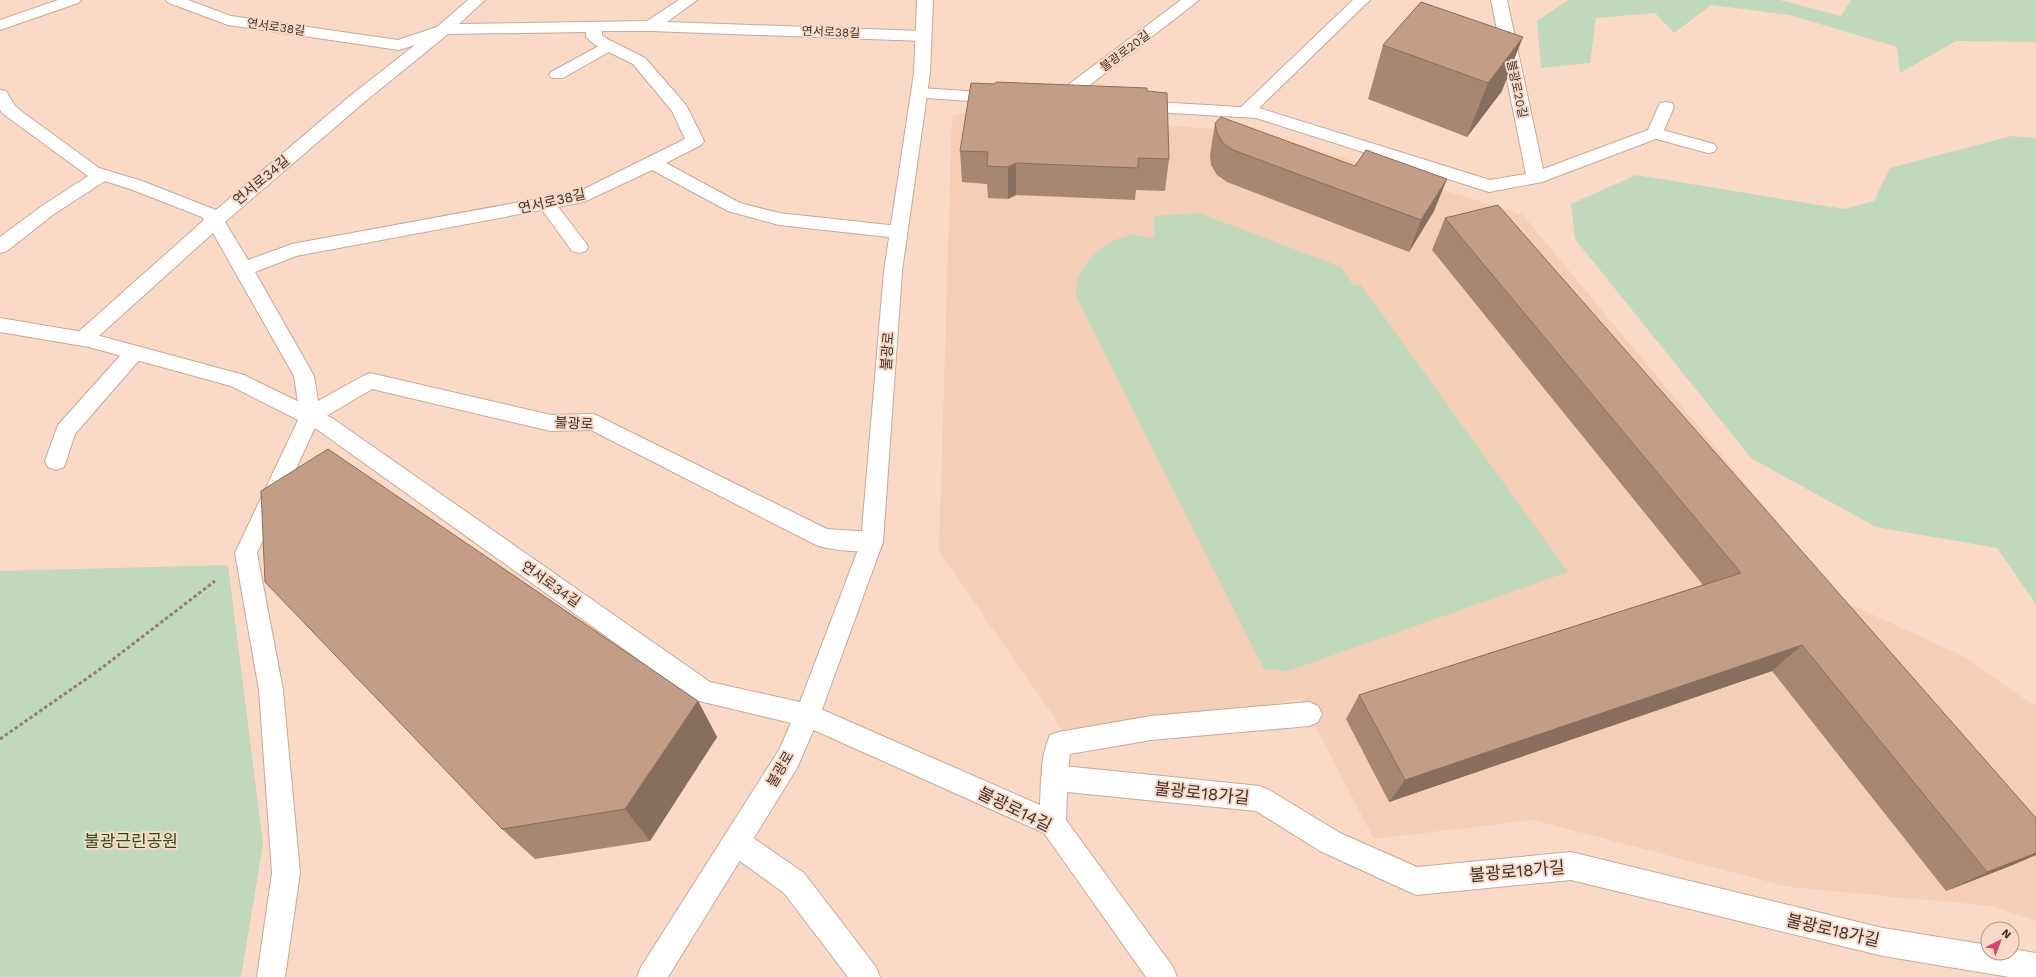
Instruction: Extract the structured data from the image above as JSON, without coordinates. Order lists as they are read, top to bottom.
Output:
{
  "streets": {
    "street": [
      "연서로38길",
      "불광로20길",
      "연서로34길",
      "불광로",
      "불광로18가길",
      "불광로14길"
    ]
  },
  "crossings": [
    ["연서로38길", "연서로34길"],
    ["연서로38길", "불광로"],
    ["연서로34길", "불광로"],
    ["연서로34길", "불광로14길"],
    ["불광로", "불광로14길"]
  ],
  "parks": ["불광근린공원"],
  "north": "top right"
}
